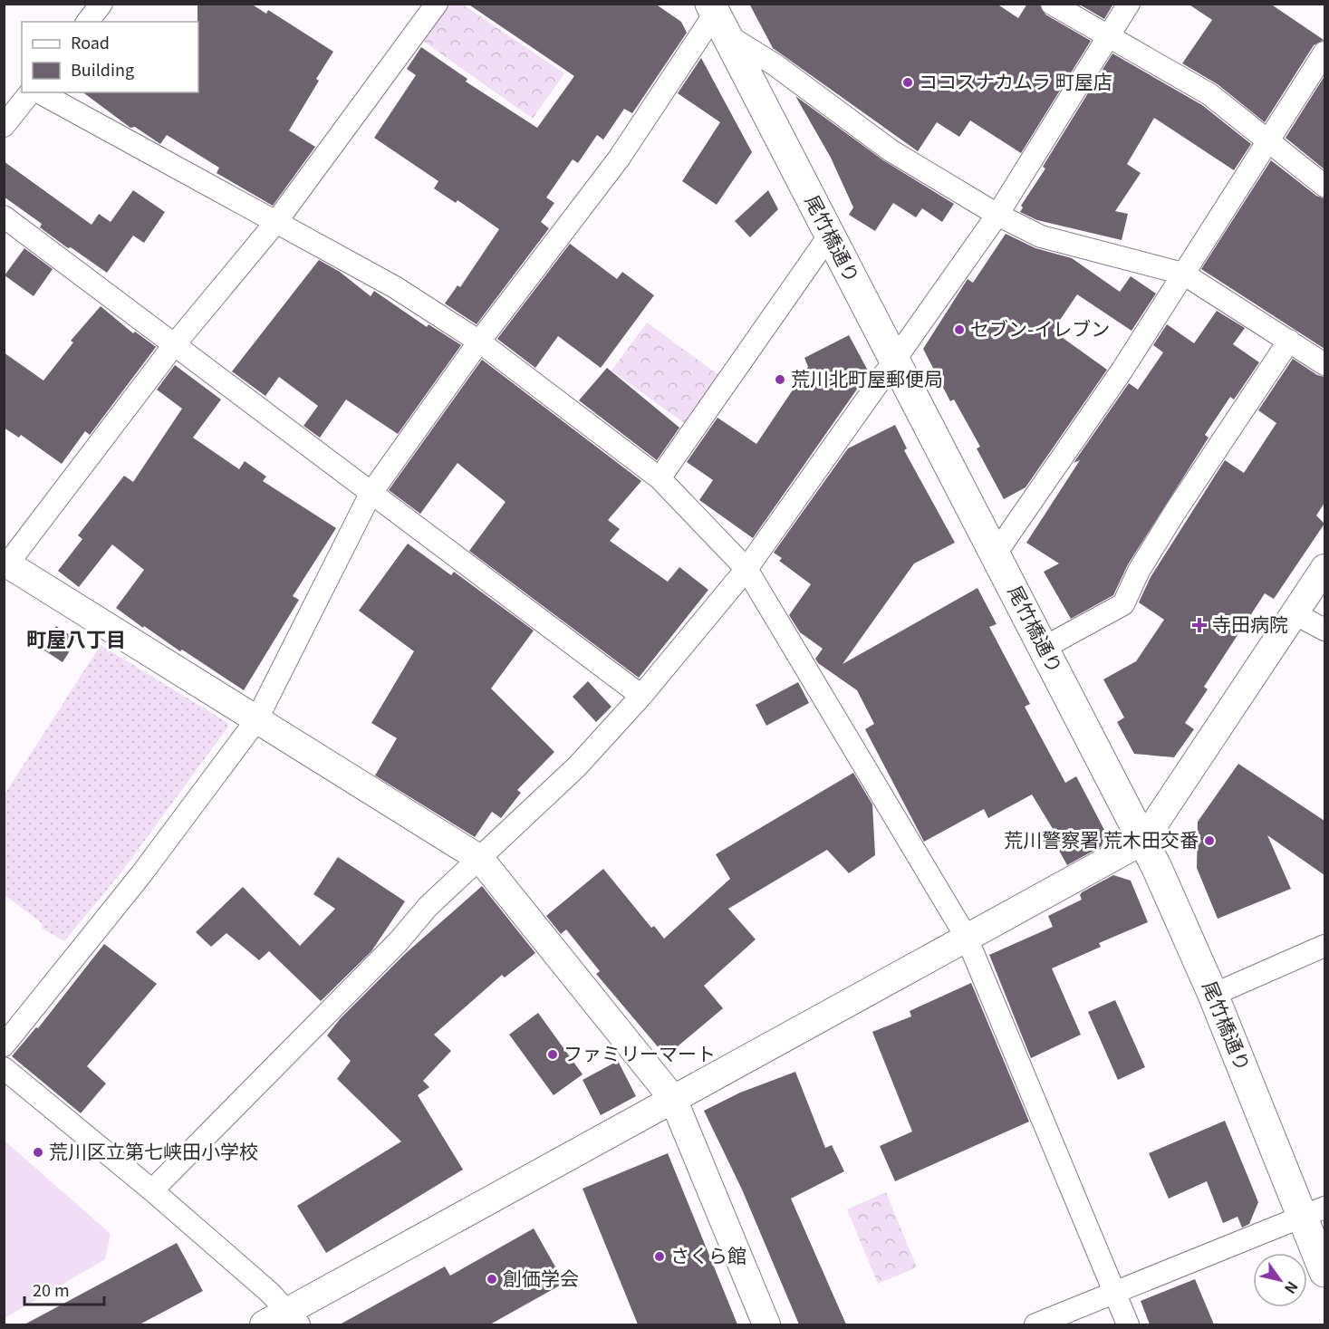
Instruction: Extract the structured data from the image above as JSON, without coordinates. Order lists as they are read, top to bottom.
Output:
{
  "streets": {
    "main road": ["尾竹橋通り"]
  },
  "districts": ["町屋八丁目"],
  "places": {
    "other": [
      "ココスナカムラ 町屋店",
      "セブン-イレブン",
      "荒川北町屋郵便局",
      "荒川警察署 荒木田交番",
      "ファミリーマート",
      "荒川区立第七峡田小学校",
      "さくら館",
      "創価学会"
    ],
    "health": ["寺田病院"]
  },
  "legend": ["Road", "Building"],
  "scale_bar": "20 m",
  "north": "bottom right"
}
